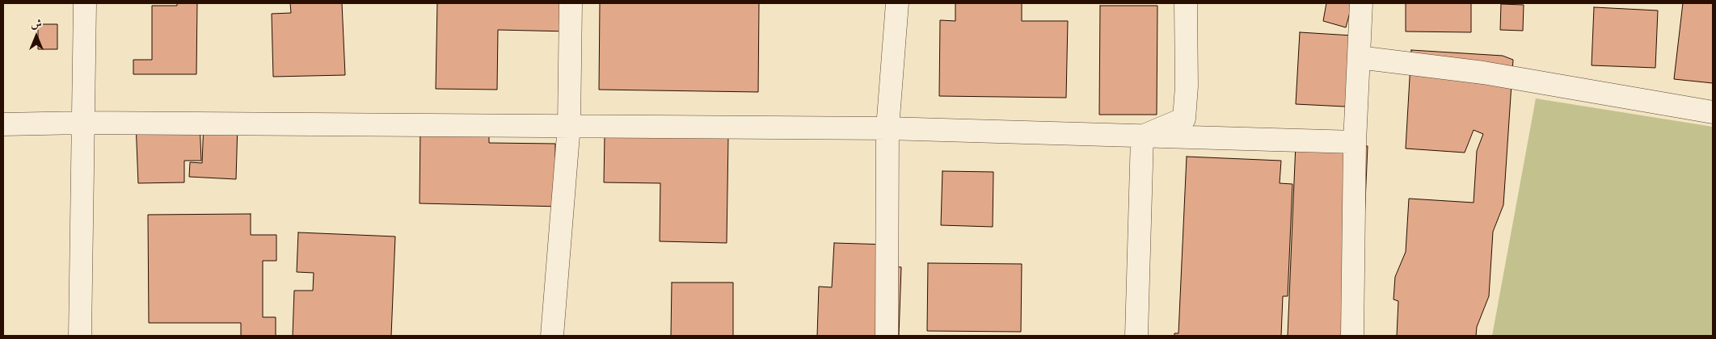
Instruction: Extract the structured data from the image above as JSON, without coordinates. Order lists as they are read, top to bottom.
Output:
{
  "north": "top"
}
